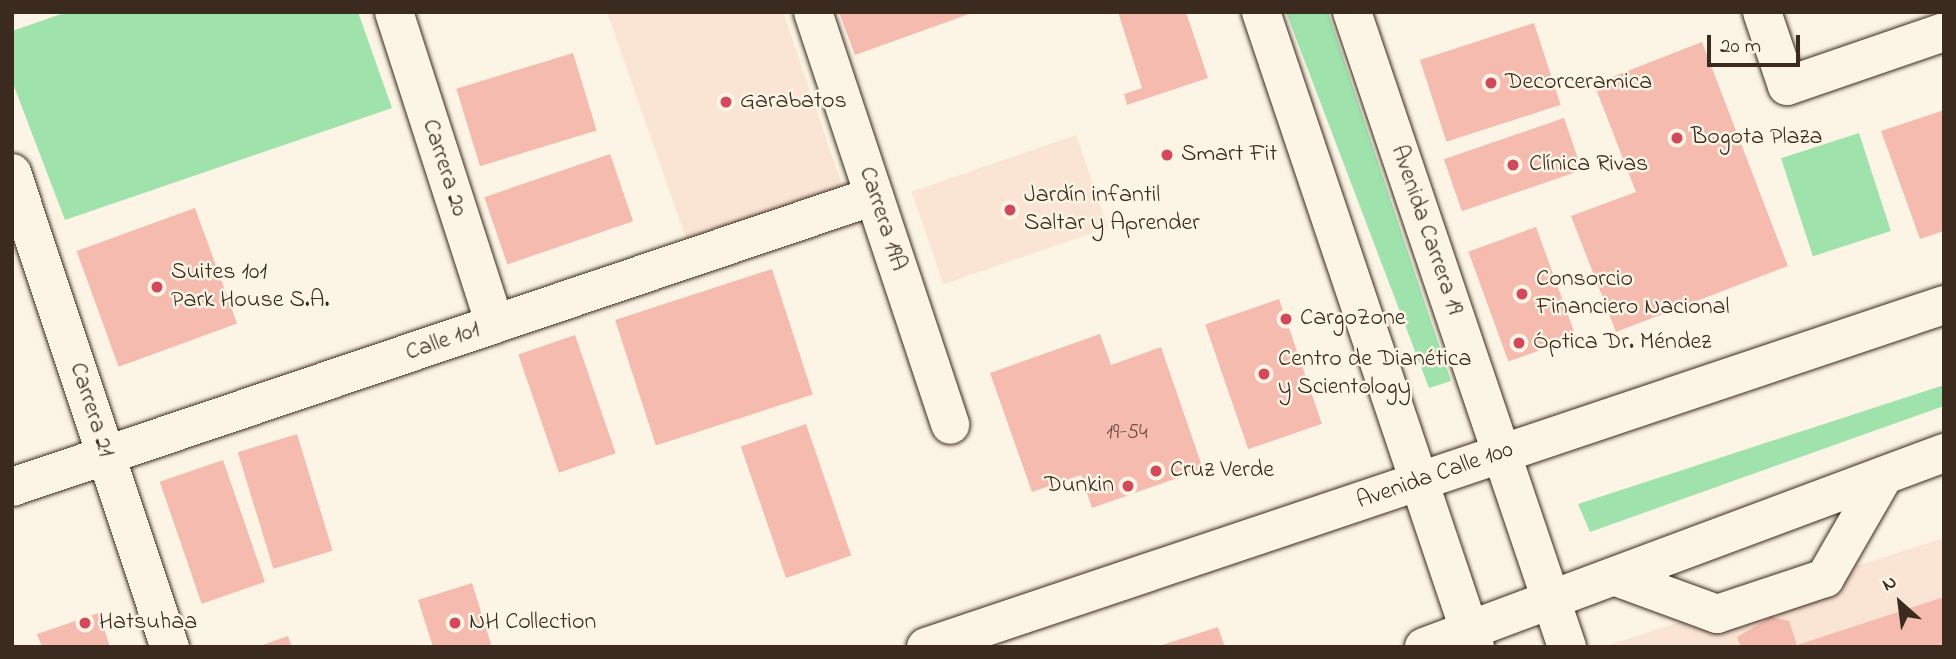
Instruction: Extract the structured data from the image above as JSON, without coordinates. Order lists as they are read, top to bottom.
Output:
{
  "streets": {
    "main road": [
      "Carrera 20",
      "Carrera 19A",
      "Avenida Carrera 19",
      "Calle 101",
      "Carrera 21",
      "Avenida Calle 100"
    ]
  },
  "crossings": [
    ["Carrera 20", "Calle 101"],
    ["Carrera 19A", "Calle 101"],
    ["Avenida Carrera 19", "Avenida Calle 100"],
    ["Calle 101", "Carrera 21"]
  ],
  "places": [
    "Decorceramica",
    "Garabatos",
    "Bogota Plaza",
    "Smart Fit",
    "Clínica Rivas",
    "Jardín infantil Saltar y Aprender",
    "Suites 101 Park House S.A.",
    "Consorcio Financiero Nacional",
    "CargoZone",
    "Óptica Dr. Méndez",
    "Centro de Dianética y Scientology",
    "Cruz Verde",
    "Dunkin",
    "Hatsuhaa",
    "NH Collection"
  ],
  "house_numbers": ["19-54"],
  "scale_bar": "20 m",
  "north": "top left"
}
